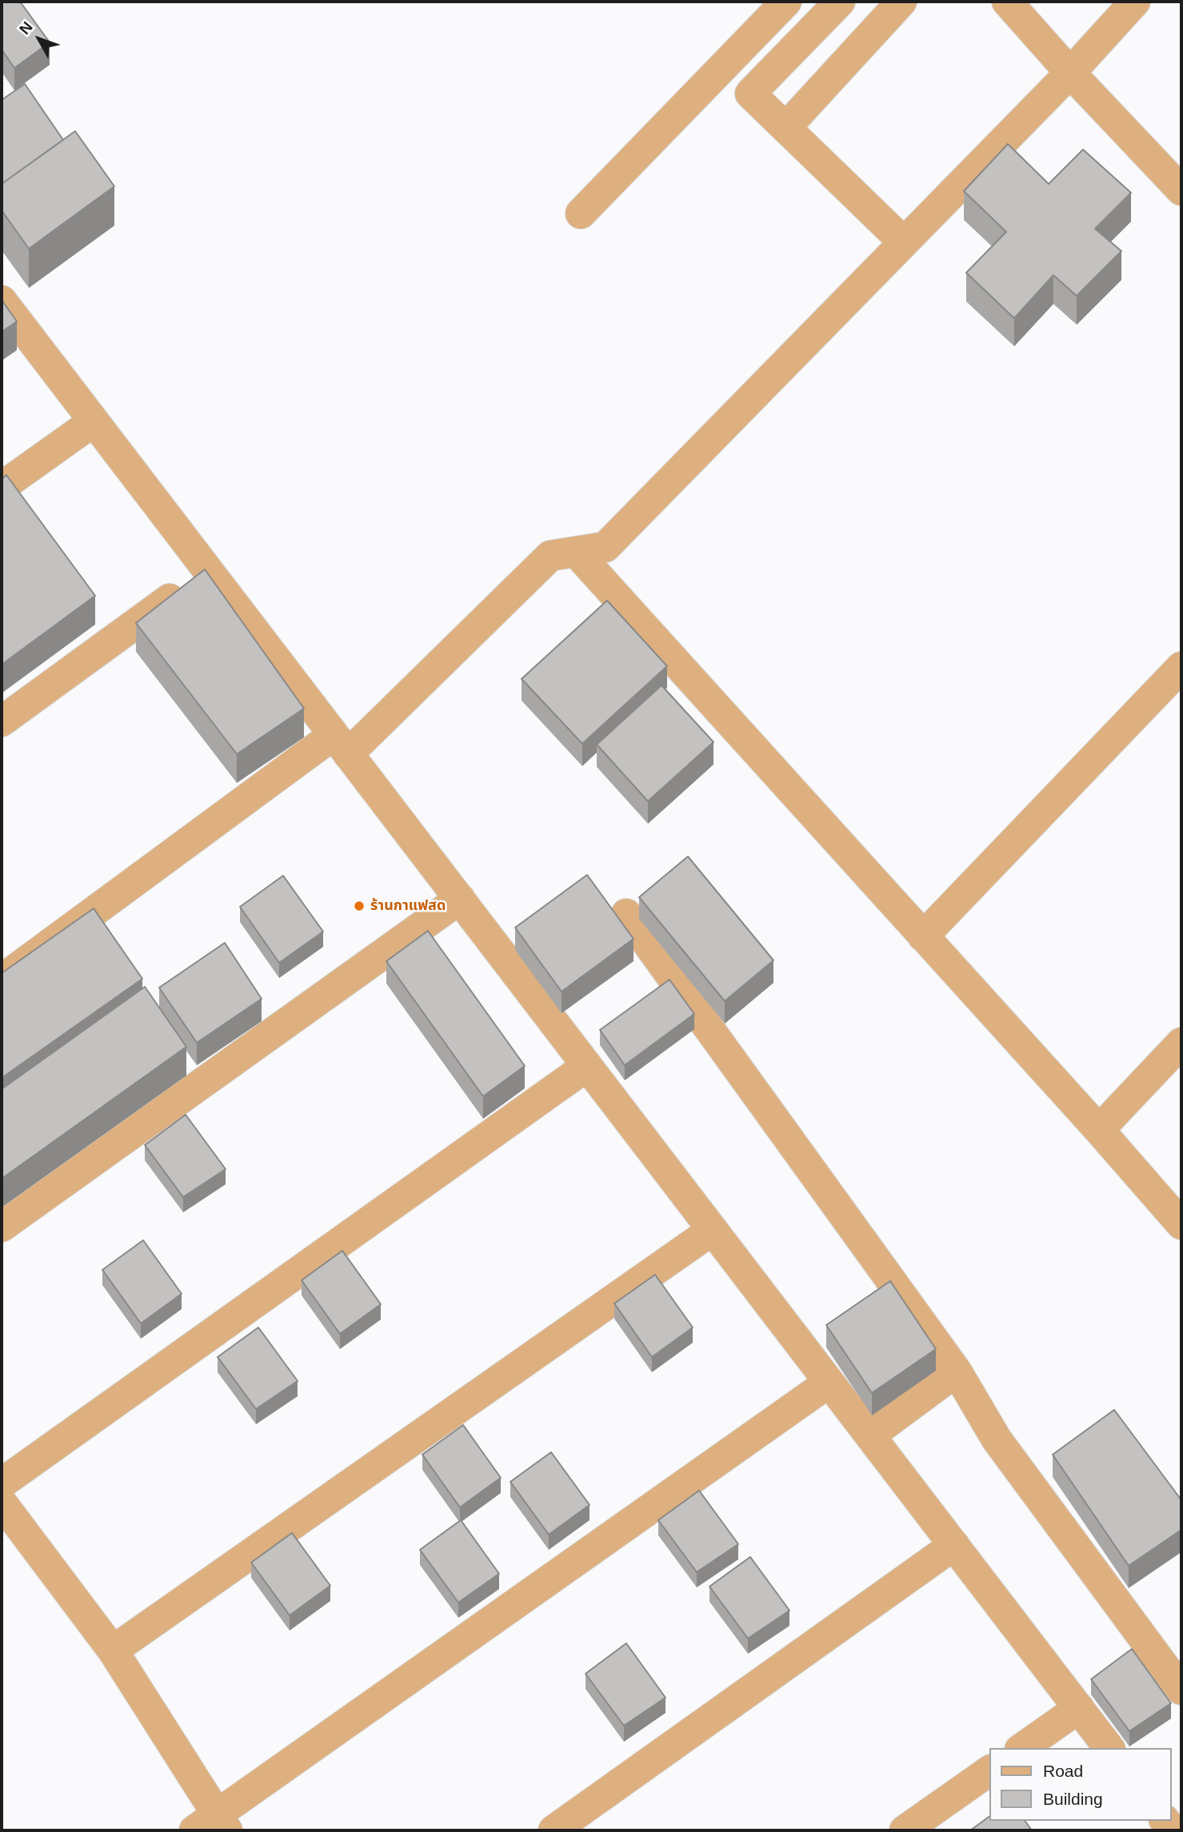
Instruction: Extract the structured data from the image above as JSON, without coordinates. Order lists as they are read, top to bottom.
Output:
{
  "places": ["ร้านกาแฟสด"],
  "legend": ["Road", "Building"],
  "north": "top left"
}
